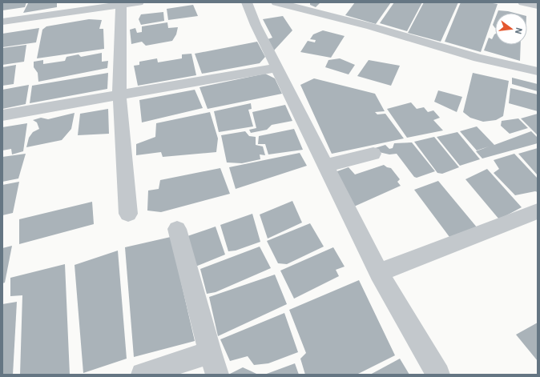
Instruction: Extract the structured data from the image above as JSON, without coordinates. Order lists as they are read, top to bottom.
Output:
{
  "north": "right"
}
